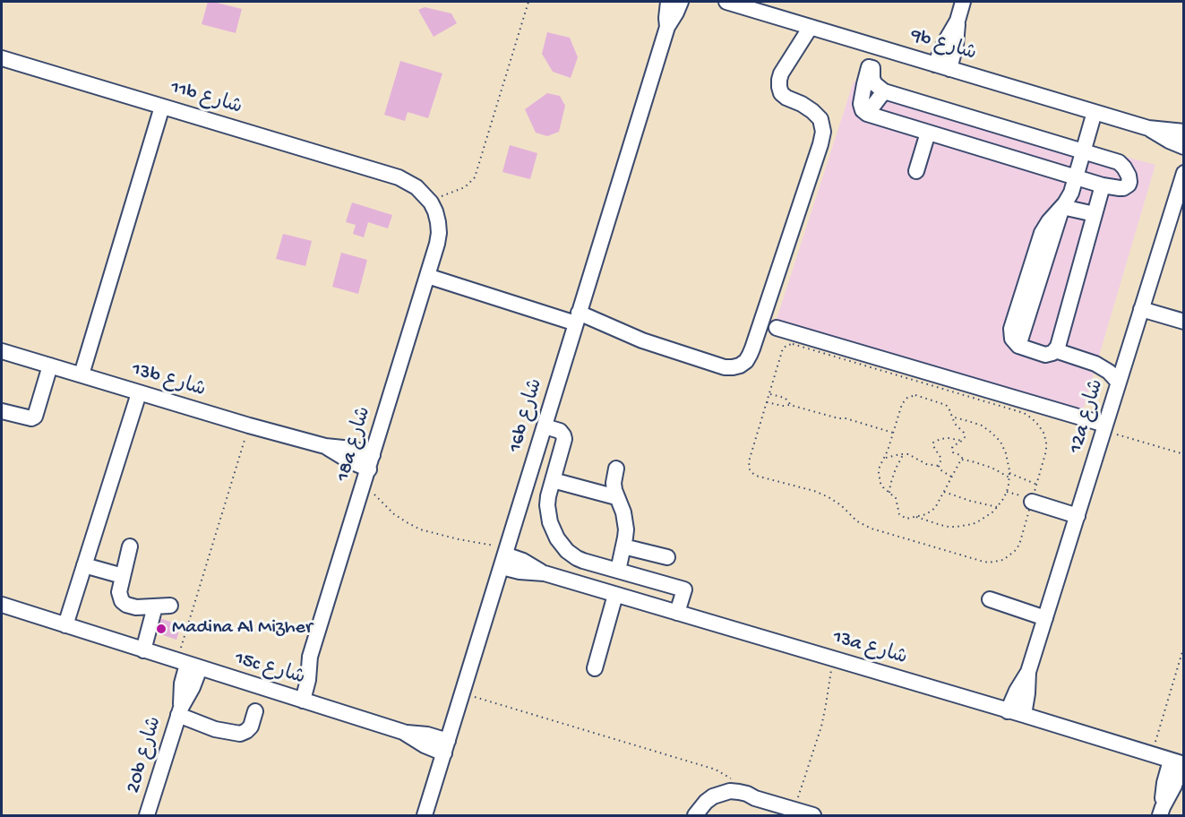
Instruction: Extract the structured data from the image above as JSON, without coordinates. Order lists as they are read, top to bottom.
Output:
{
  "streets": {
    "street": [
      "9b شارع",
      "11b شارع",
      "13b شارع",
      "16b شارع",
      "12a شارع",
      "18a شارع",
      "13a شارع",
      "15c شارع",
      "20b شارع"
    ]
  },
  "crossings": [
    ["11b شارع", "18a شارع"],
    ["13b شارع", "18a شارع"],
    ["16b شارع", "13a شارع"],
    ["16b شارع", "15c شارع"],
    ["12a شارع", "13a شارع"],
    ["18a شارع", "15c شارع"],
    ["15c شارع", "20b شارع"]
  ],
  "places": ["Madina Al Mizher"]
}
